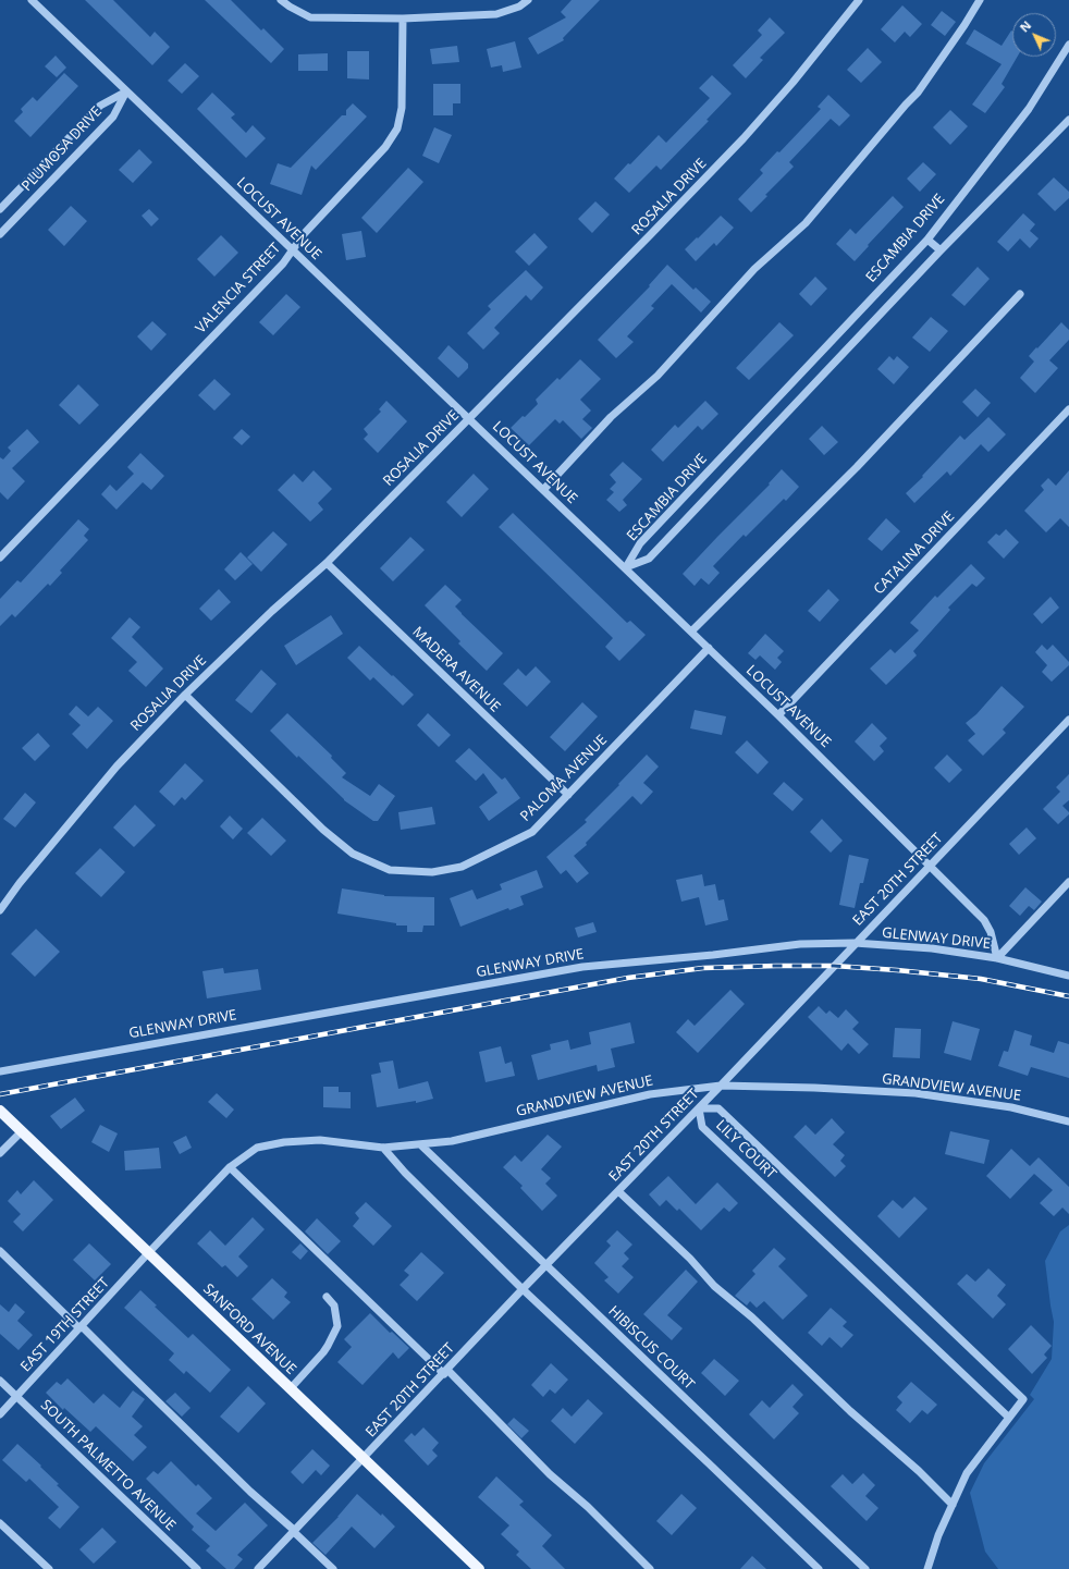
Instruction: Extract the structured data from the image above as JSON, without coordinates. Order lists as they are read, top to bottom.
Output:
{
  "streets": {
    "main road": ["SANFORD AVENUE"],
    "street": [
      "PLUMOSA DRIVE",
      "ROSALIA DRIVE",
      "LOCUST AVENUE",
      "ESCAMBIA DRIVE",
      "VALENCIA STREET",
      "CATALINA DRIVE",
      "MADERA AVENUE",
      "PALOMA AVENUE",
      "EAST 20TH STREET",
      "GLENWAY DRIVE",
      "GRANDVIEW AVENUE",
      "LILY COURT",
      "EAST 19TH STREET",
      "HIBISCUS COURT",
      "SOUTH PALMETTO AVENUE"
    ]
  },
  "crossings": [
    ["PLUMOSA DRIVE", "LOCUST AVENUE"],
    ["ROSALIA DRIVE", "LOCUST AVENUE"],
    ["ROSALIA DRIVE", "MADERA AVENUE"],
    ["ROSALIA DRIVE", "PALOMA AVENUE"],
    ["LOCUST AVENUE", "ESCAMBIA DRIVE"],
    ["LOCUST AVENUE", "VALENCIA STREET"],
    ["LOCUST AVENUE", "CATALINA DRIVE"],
    ["LOCUST AVENUE", "PALOMA AVENUE"],
    ["LOCUST AVENUE", "EAST 20TH STREET"],
    ["LOCUST AVENUE", "GLENWAY DRIVE"],
    ["MADERA AVENUE", "PALOMA AVENUE"],
    ["EAST 20TH STREET", "GLENWAY DRIVE"],
    ["EAST 20TH STREET", "GRANDVIEW AVENUE"],
    ["EAST 20TH STREET", "LILY COURT"],
    ["EAST 20TH STREET", "SANFORD AVENUE"],
    ["EAST 20TH STREET", "HIBISCUS COURT"],
    ["GRANDVIEW AVENUE", "EAST 19TH STREET"],
    ["GRANDVIEW AVENUE", "SANFORD AVENUE"],
    ["GRANDVIEW AVENUE", "HIBISCUS COURT"],
    ["EAST 19TH STREET", "SANFORD AVENUE"],
    ["EAST 19TH STREET", "SOUTH PALMETTO AVENUE"]
  ],
  "north": "top left"
}
